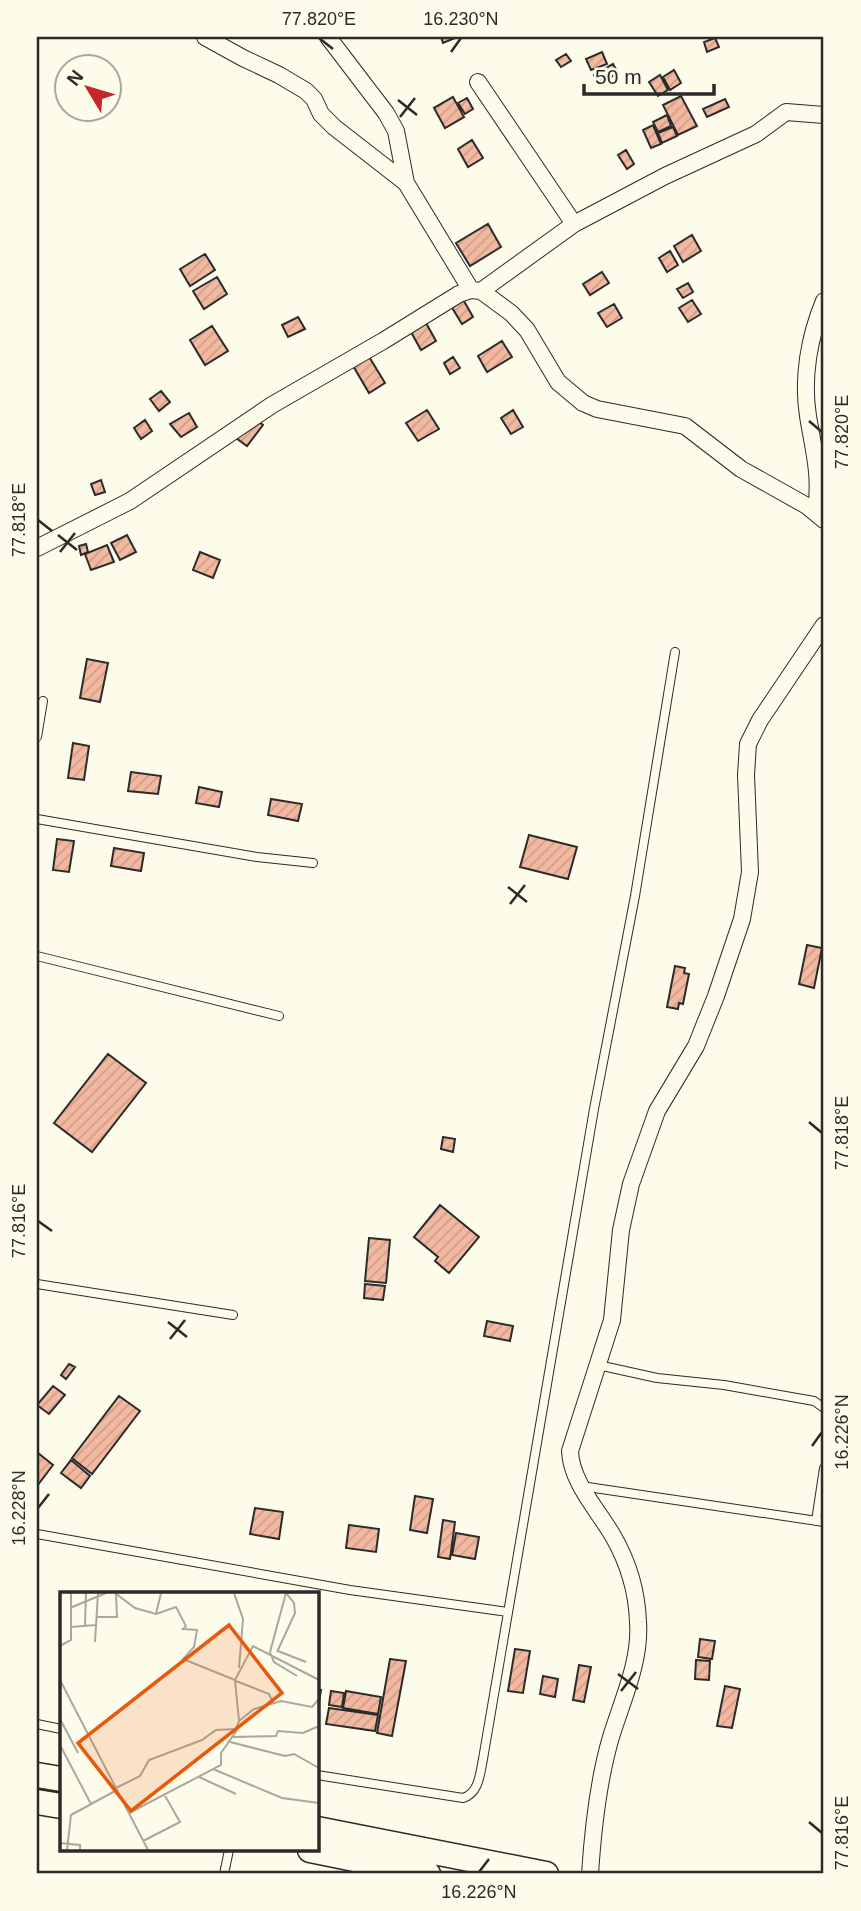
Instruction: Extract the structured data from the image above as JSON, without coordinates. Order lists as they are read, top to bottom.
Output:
{
  "scale_bar": "50 m",
  "north": "top left",
  "coordinates": [
    "77.820°E",
    "16.230°N",
    "77.818°E",
    "77.816°E",
    "16.226°N",
    "16.228°N"
  ]
}
